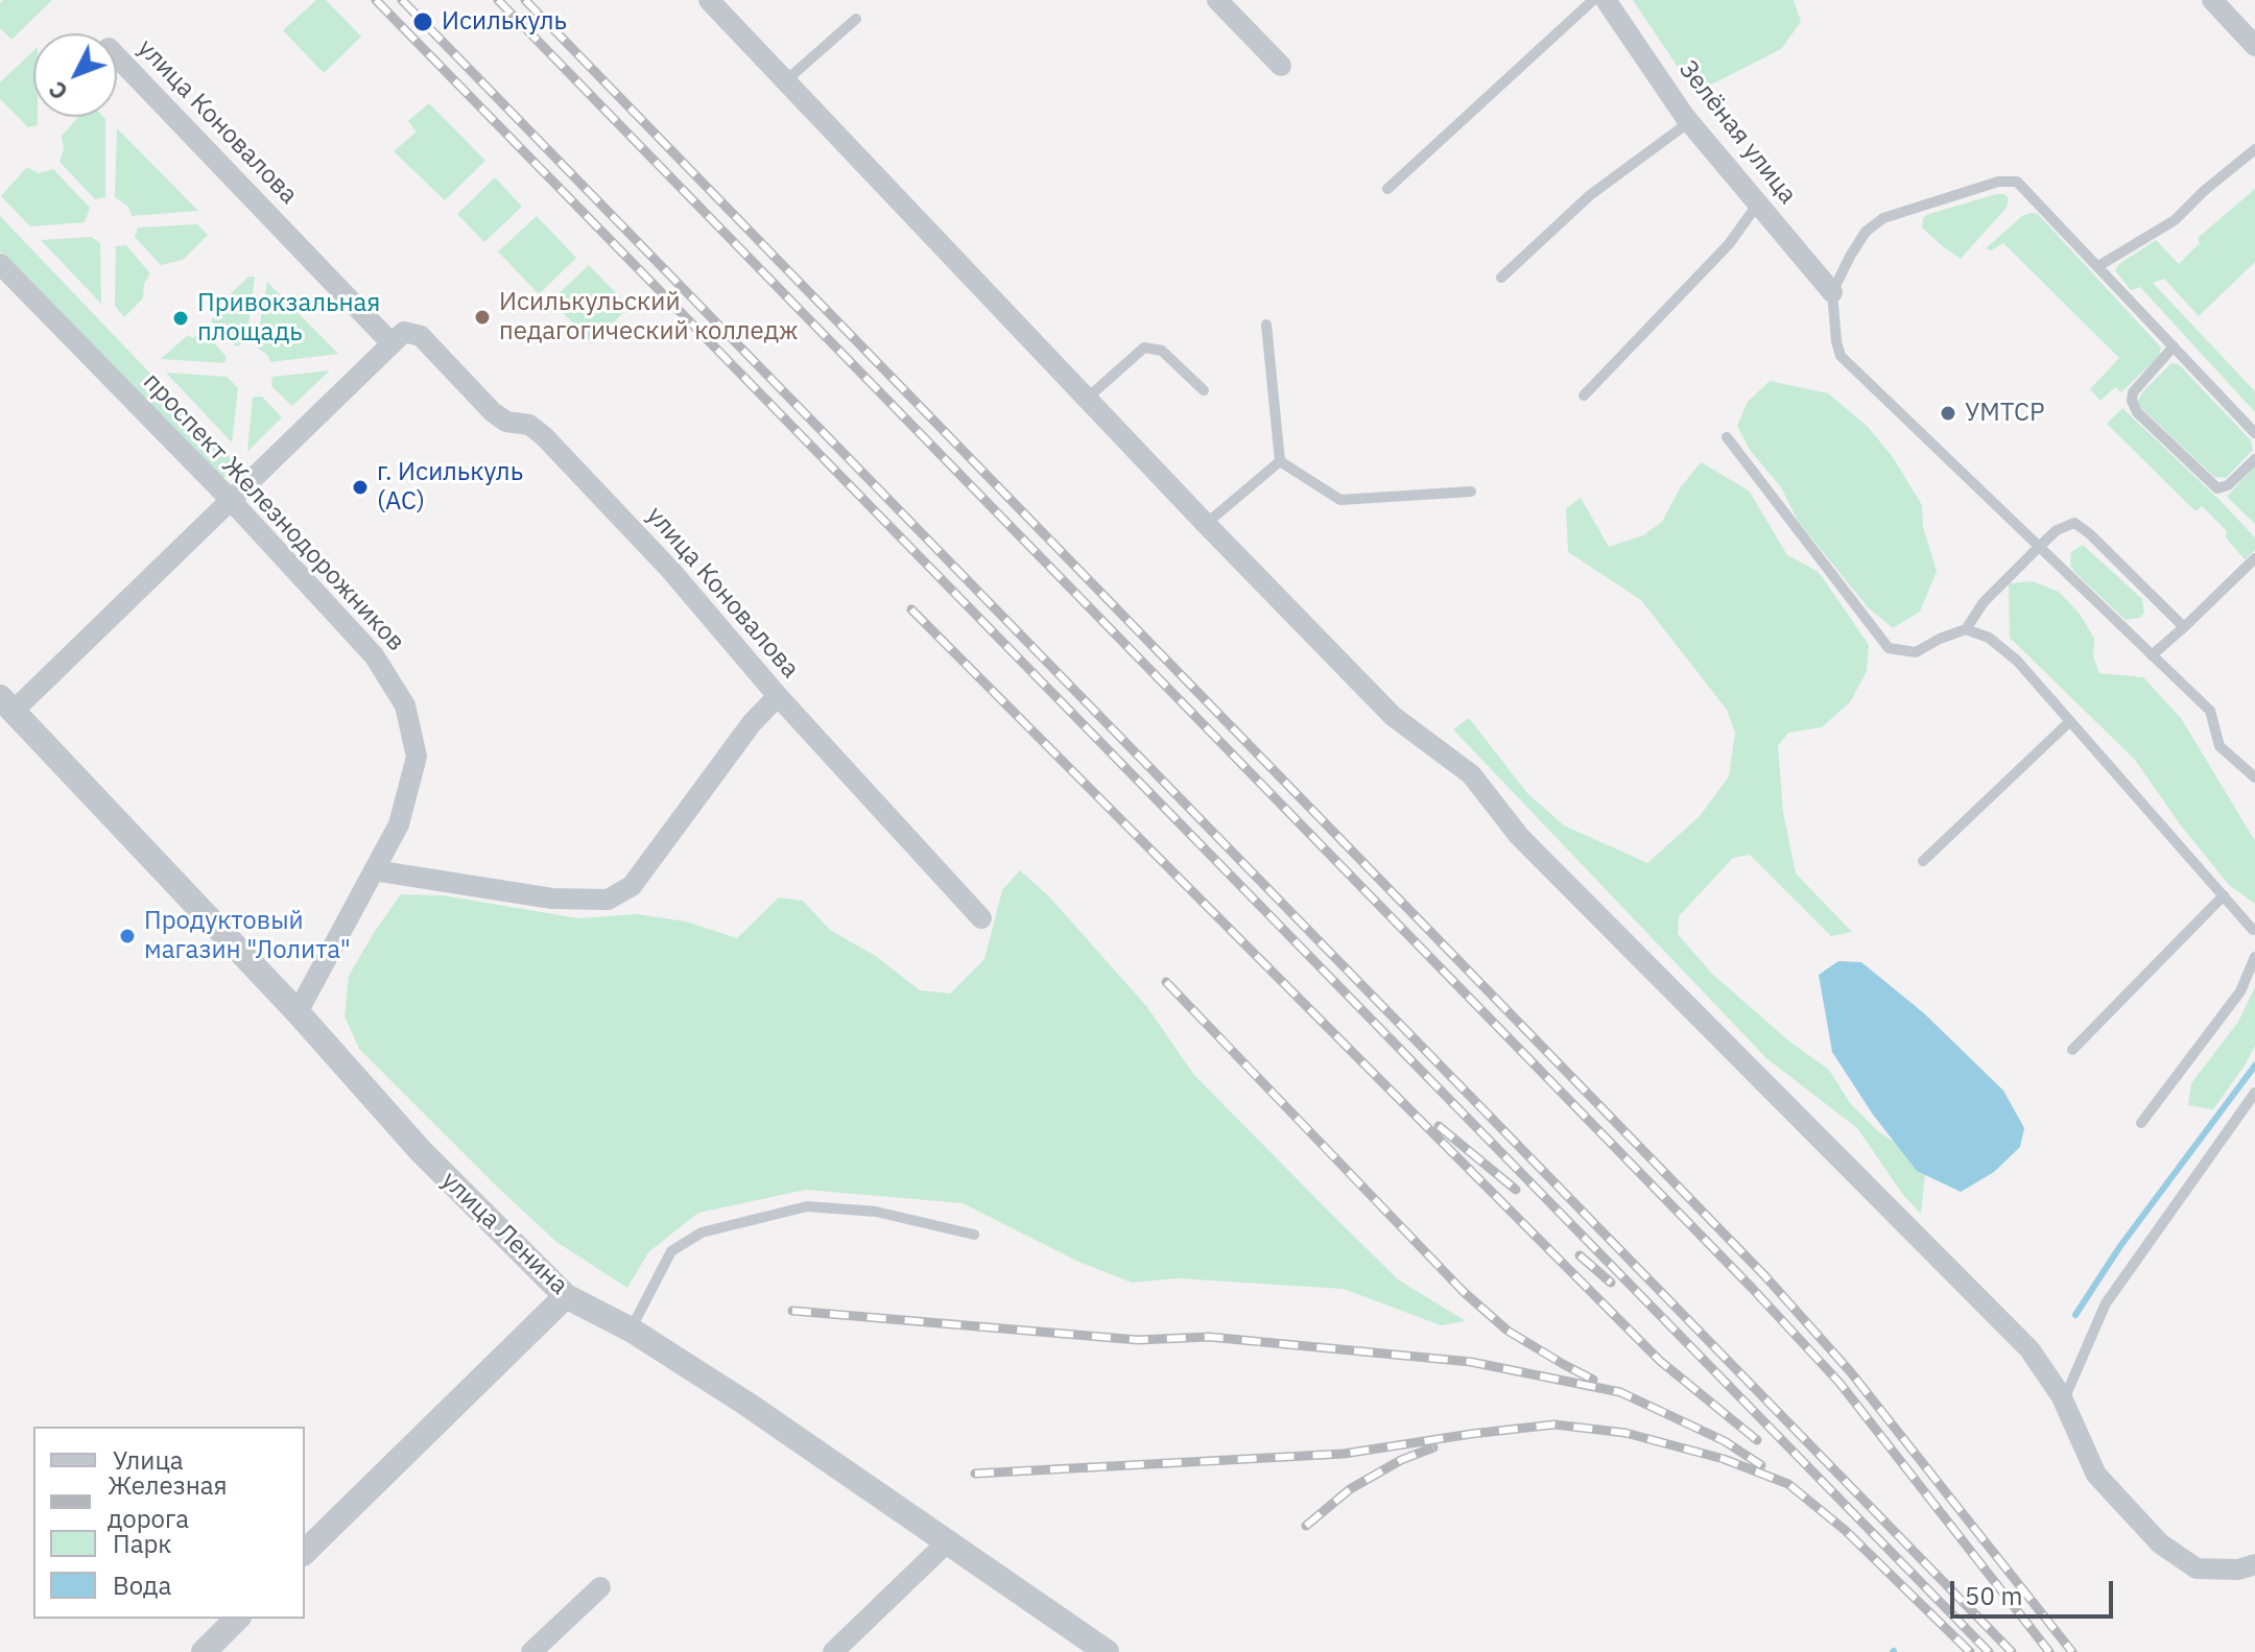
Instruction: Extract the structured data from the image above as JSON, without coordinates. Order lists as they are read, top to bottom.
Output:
{
  "streets": {
    "street": [
      "улица Коновалова",
      "Зелёная улица",
      "проспект Железнодорожников",
      "улица Ленина"
    ]
  },
  "crossings": [
    ["проспект Железнодорожников", "улица Ленина"]
  ],
  "places": [
    "Исилькуль",
    "Исилькульский педагогический колледж",
    "Привокзальная площадь",
    "УМТСР",
    "г. Исилькуль (АС)",
    "Продуктовый магазин \"Лолита\""
  ],
  "legend": [
    "Улица",
    "Железная дорога",
    "Парк",
    "Вода"
  ],
  "scale_bar": "50 m",
  "north": "bottom left"
}
